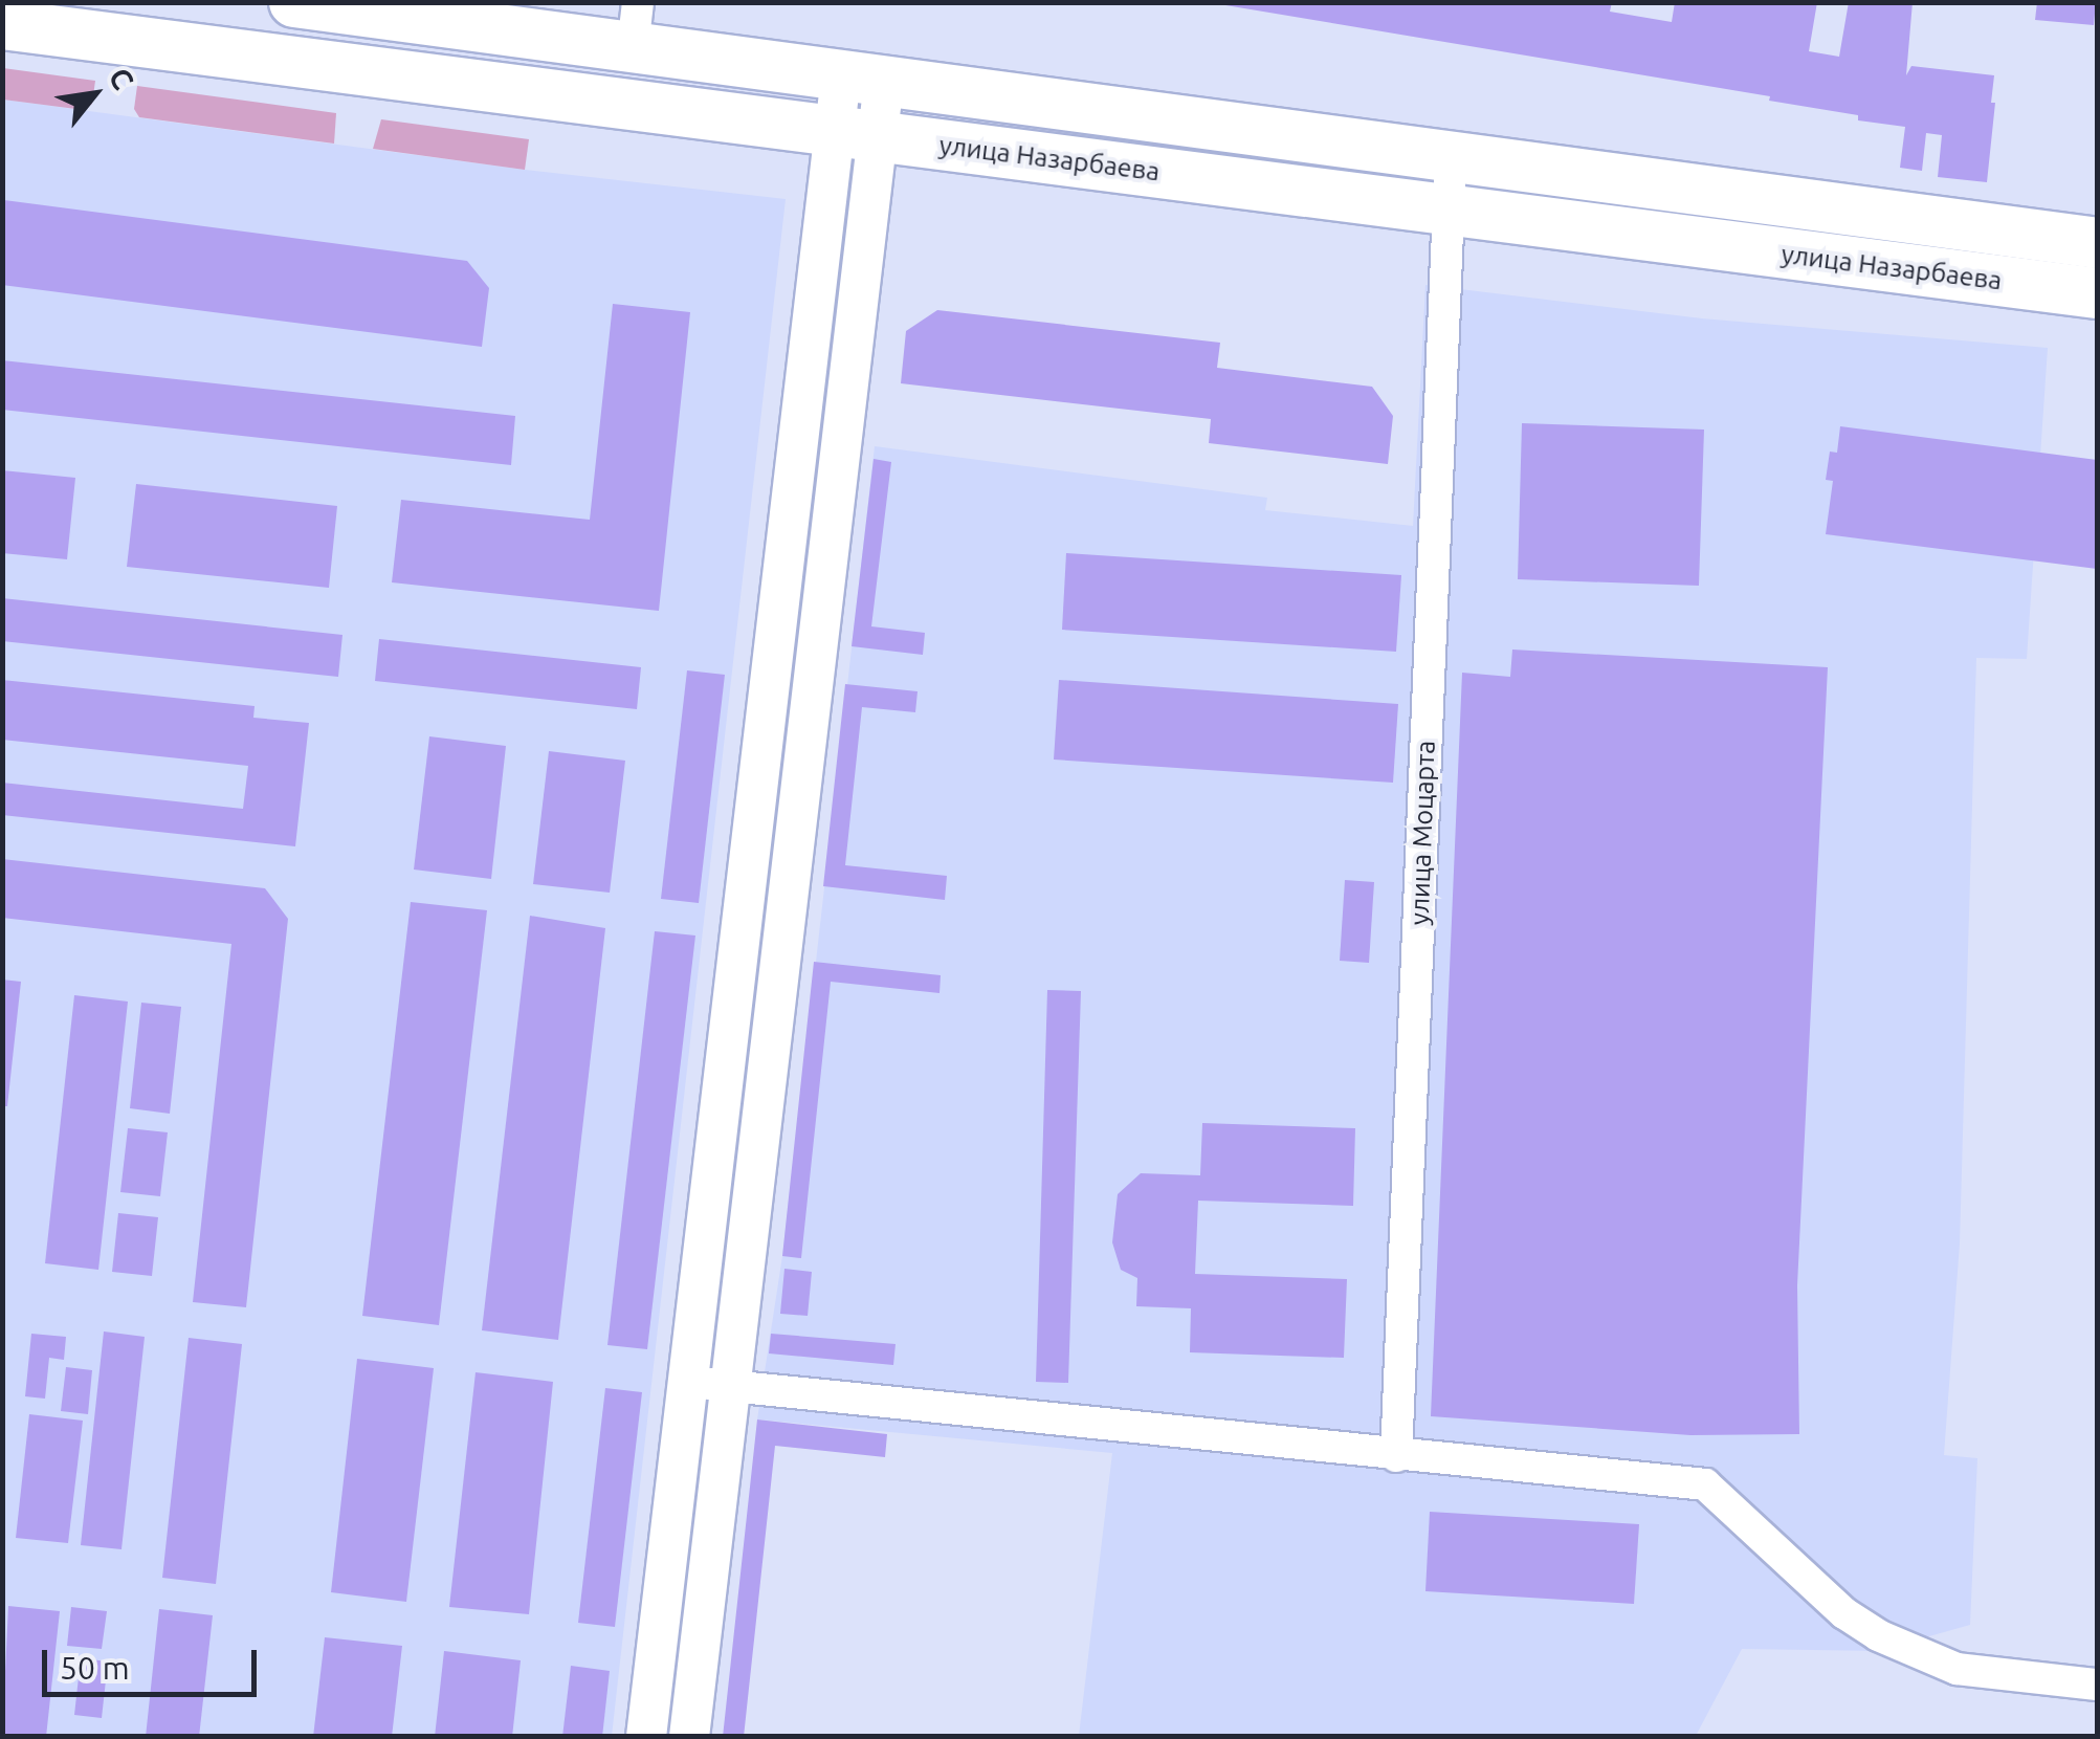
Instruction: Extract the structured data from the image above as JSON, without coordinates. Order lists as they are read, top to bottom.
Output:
{
  "streets": {
    "main road": ["улица Назарбаева"],
    "street": ["улица Моцарта"]
  },
  "crossings": [
    ["улица Назарбаева", "улица Моцарта"]
  ],
  "scale_bar": "50 m",
  "north": "top right"
}
